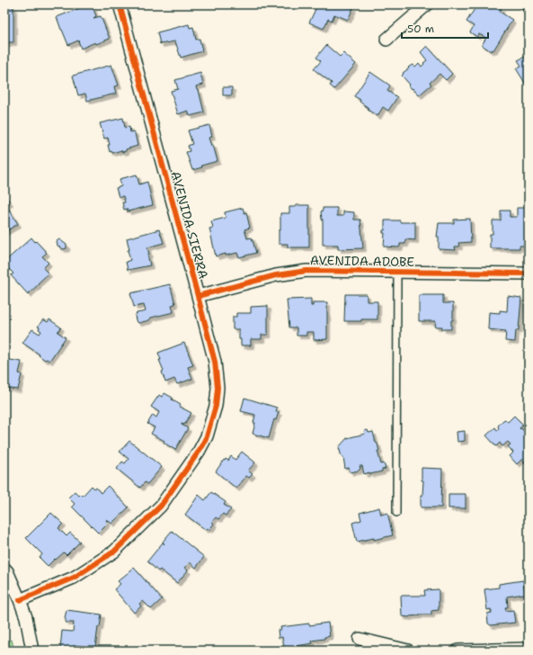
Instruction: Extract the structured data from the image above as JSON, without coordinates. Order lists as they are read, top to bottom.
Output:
{
  "streets": {
    "street": ["AVENIDA SIERRA", "AVENIDA ADOBE"]
  },
  "crossings": [
    ["AVENIDA SIERRA", "AVENIDA ADOBE"]
  ],
  "scale_bar": "50 m"
}
